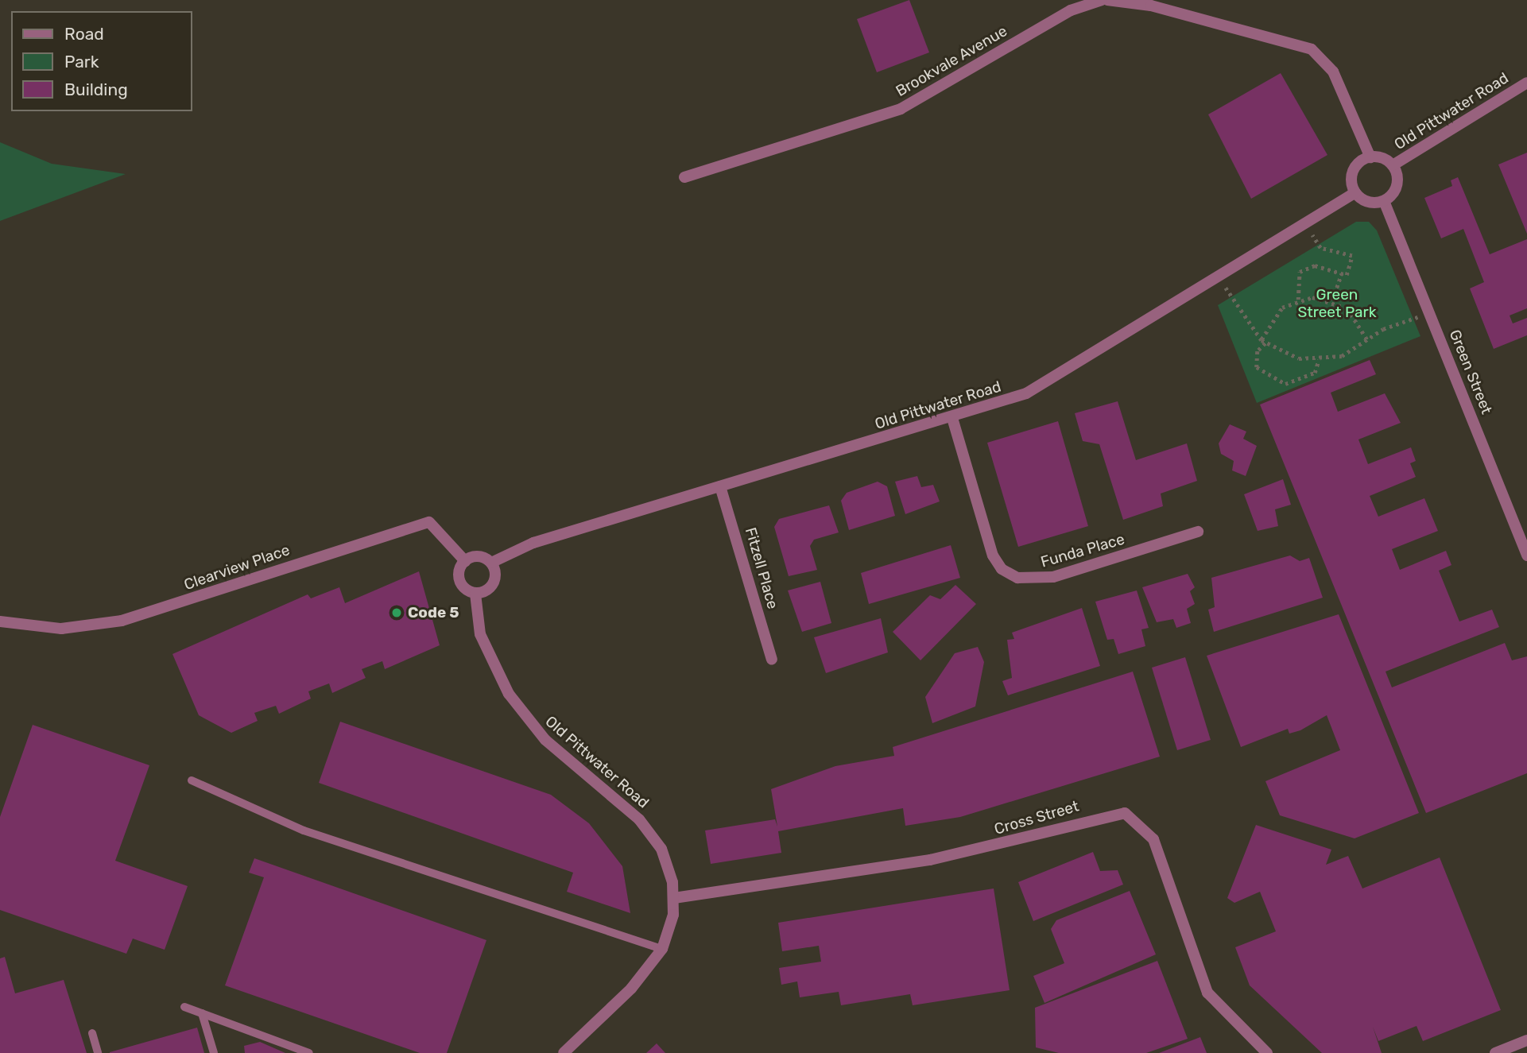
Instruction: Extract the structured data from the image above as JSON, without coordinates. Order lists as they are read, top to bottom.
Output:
{
  "streets": {
    "street": [
      "Brookvale Avenue",
      "Old Pittwater Road",
      "Green Street",
      "Funda Place",
      "Clearview Place",
      "Fitzell Place",
      "Cross Street"
    ]
  },
  "crossings": [
    ["Old Pittwater Road", "Green Street"],
    ["Old Pittwater Road", "Funda Place"],
    ["Old Pittwater Road", "Clearview Place"],
    ["Old Pittwater Road", "Fitzell Place"],
    ["Old Pittwater Road", "Cross Street"]
  ],
  "parks": ["Green Street Park"],
  "places": ["Code 5"],
  "legend": ["Road", "Park", "Building"]
}
